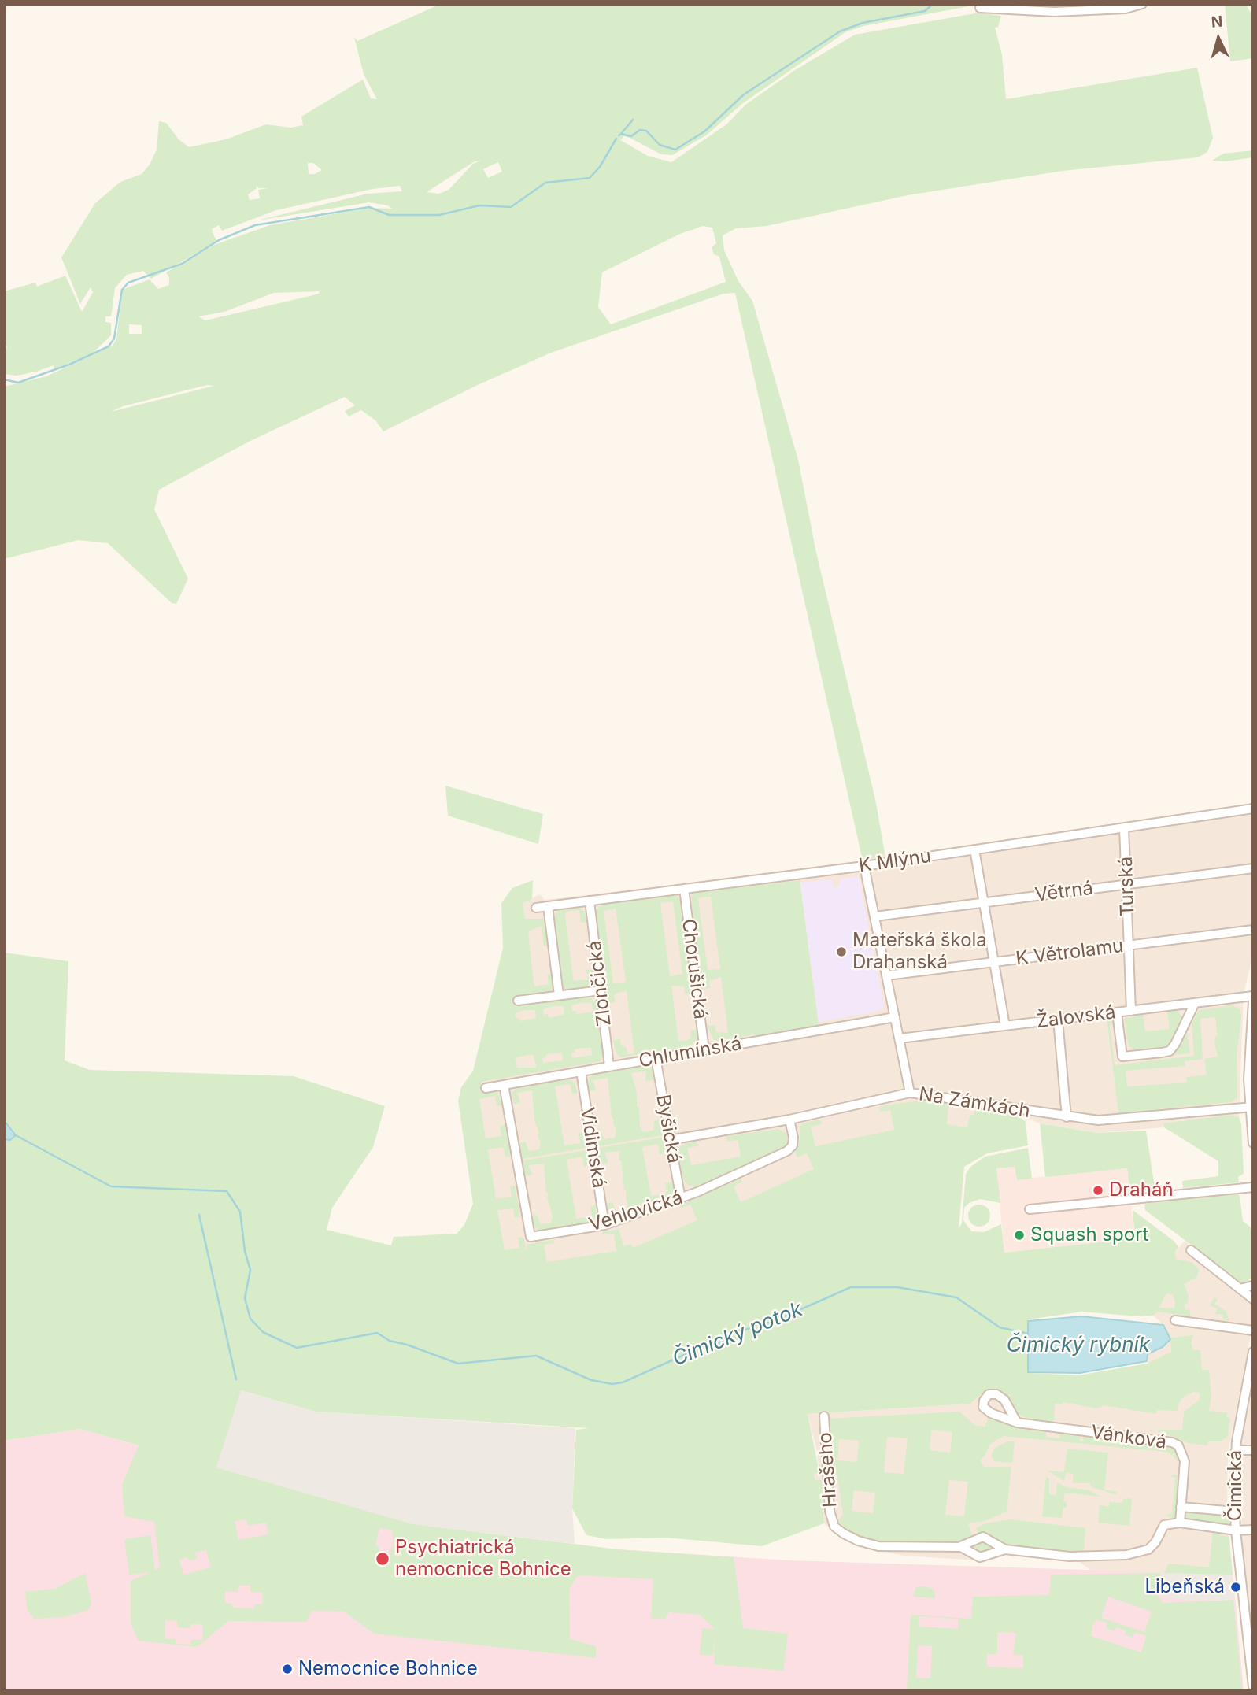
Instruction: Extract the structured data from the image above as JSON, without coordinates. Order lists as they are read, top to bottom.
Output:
{
  "streets": {
    "street": [
      "K Mlýnu",
      "Turská",
      "Větrná",
      "K Větrolamu",
      "Chorušická",
      "Zlončická",
      "Žalovská",
      "Chlumínská",
      "Na Zámkách",
      "Byšická",
      "Vidimská",
      "Vehlovická",
      "Vánková",
      "Hrašeho",
      "Čimická"
    ]
  },
  "crossings": [
    ["K Mlýnu", "Turská"],
    ["K Mlýnu", "Chorušická"],
    ["K Mlýnu", "Zlončická"],
    ["Turská", "Větrná"],
    ["Turská", "K Větrolamu"],
    ["Turská", "Žalovská"],
    ["Chorušická", "Chlumínská"],
    ["Zlončická", "Chlumínská"],
    ["Chlumínská", "Byšická"],
    ["Chlumínská", "Vidimská"],
    ["Chlumínská", "Vehlovická"],
    ["Na Zámkách", "Byšická"],
    ["Na Zámkách", "Vehlovická"],
    ["Byšická", "Vehlovická"],
    ["Vidimská", "Vehlovická"],
    ["Vánková", "Hrašeho"]
  ],
  "water": ["Čimický potok", "Čimický rybník"],
  "places": [
    "Mateřská škola Drahanská",
    "Draháň",
    "Squash sport",
    "Psychiatrická nemocnice Bohnice",
    "Libeňská",
    "Nemocnice Bohnice"
  ],
  "north": "top"
}
